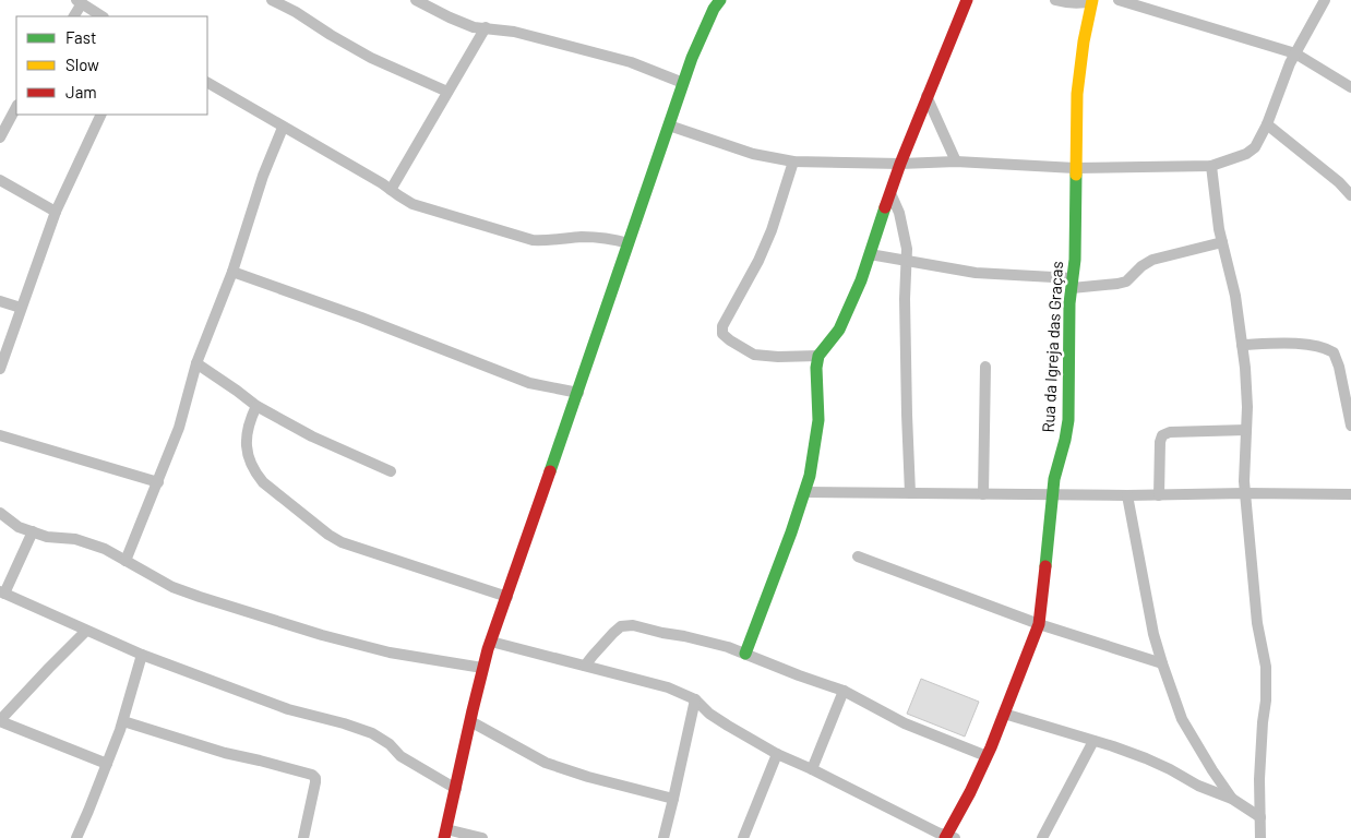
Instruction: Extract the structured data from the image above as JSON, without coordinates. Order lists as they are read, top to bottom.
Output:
{
  "streets": {
    "street": ["Rua da Igreja das Graças"]
  },
  "legend": ["Fast", "Slow", "Jam"]
}
